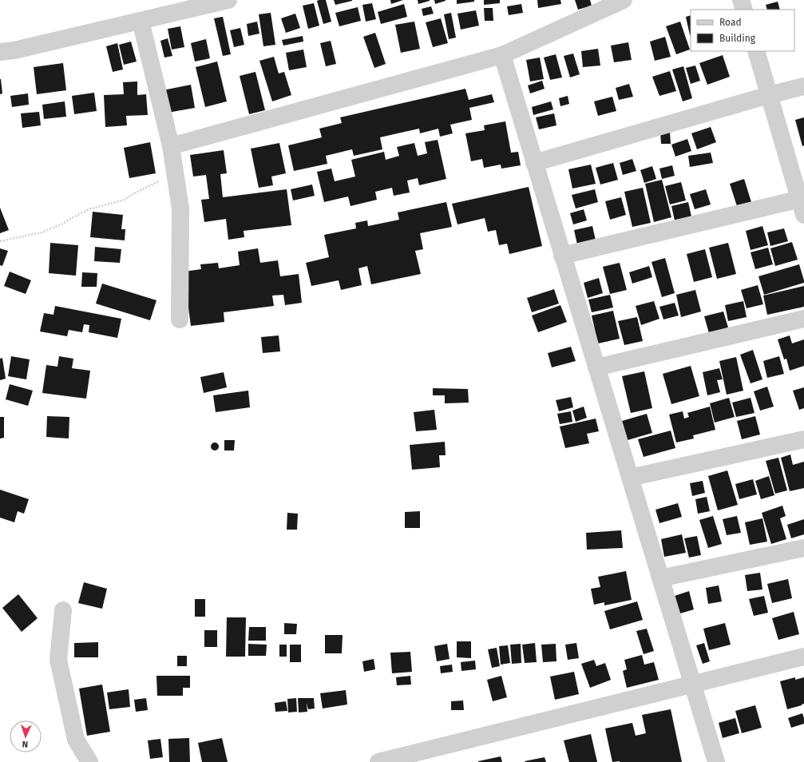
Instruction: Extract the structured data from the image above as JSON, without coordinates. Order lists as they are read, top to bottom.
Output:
{
  "legend": ["Road", "Building"],
  "north": "bottom"
}
